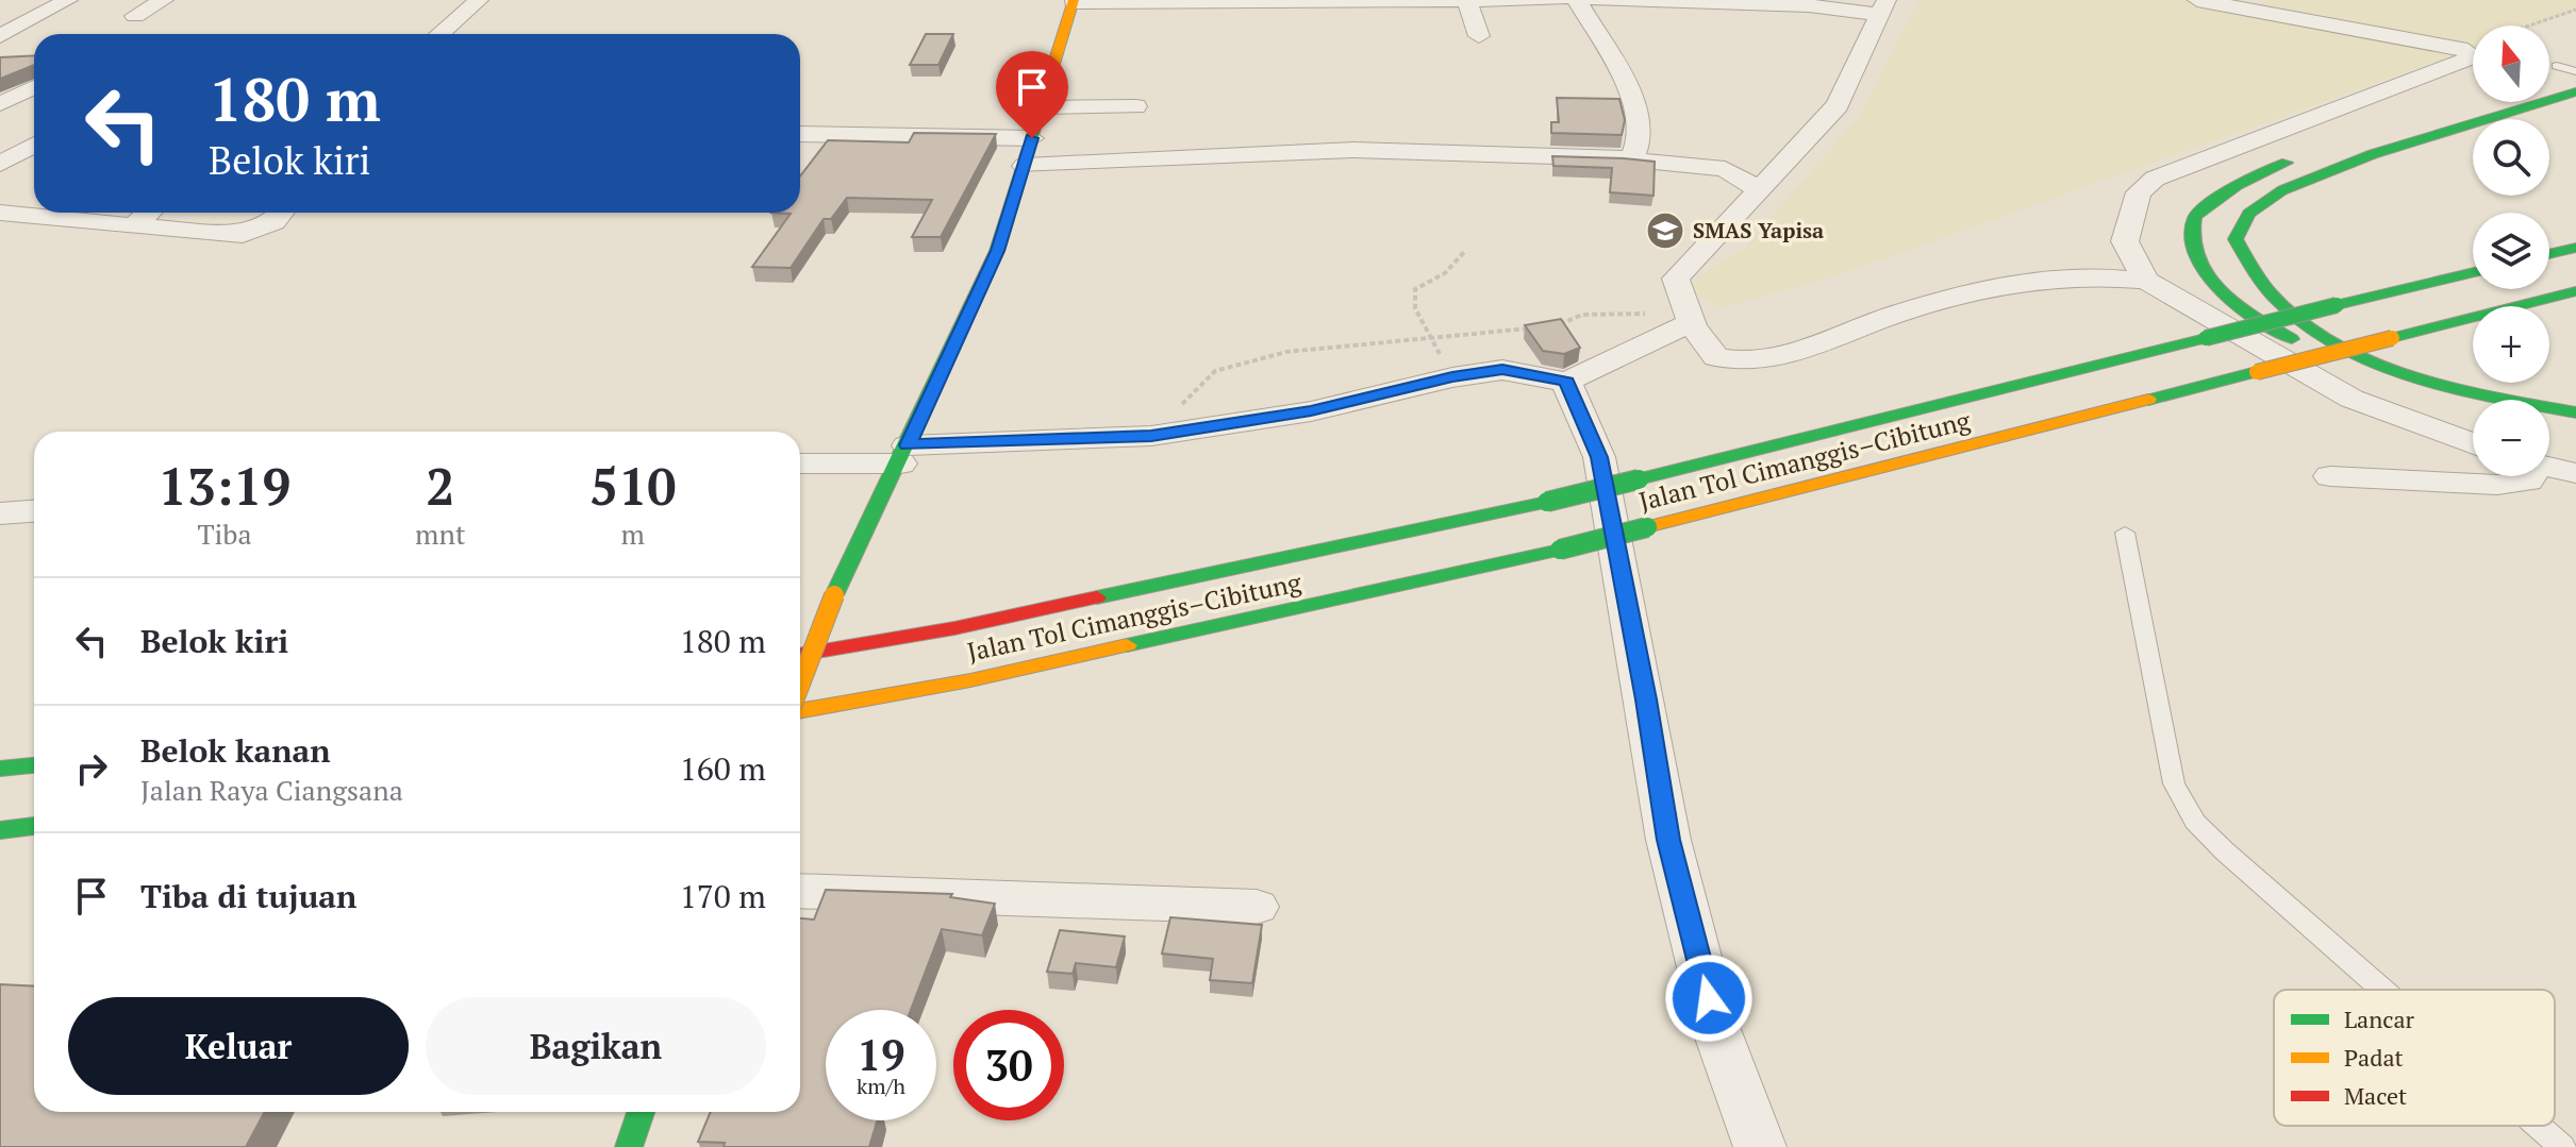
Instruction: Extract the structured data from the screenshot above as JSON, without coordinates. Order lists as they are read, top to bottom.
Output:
{
  "streets": {
    "main road": ["Jalan Tol Cimanggis–Cibitung"]
  },
  "places": {
    "school or university": ["SMAS Yapisa"]
  },
  "legend": ["Lancar", "Padat", "Macet"],
  "north": "top",
  "page": {
    "map_buttons": ["+", "−"],
    "turn": ["180 m", "Belok kiri"],
    "eta": [
      "13:19",
      "Tiba",
      "2",
      "mnt",
      "510",
      "m"
    ],
    "list": [
      {
        "name": "Belok kiri",
        "value": "180 m"
      },
      {
        "name": "Belok kanan",
        "note": "Jalan Raya Ciangsana",
        "value": "160 m"
      },
      {
        "name": "Tiba di tujuan",
        "value": "170 m"
      }
    ],
    "buttons": ["Keluar", "Bagikan"],
    "speed": "19 km/h",
    "limit": "30"
  }
}
